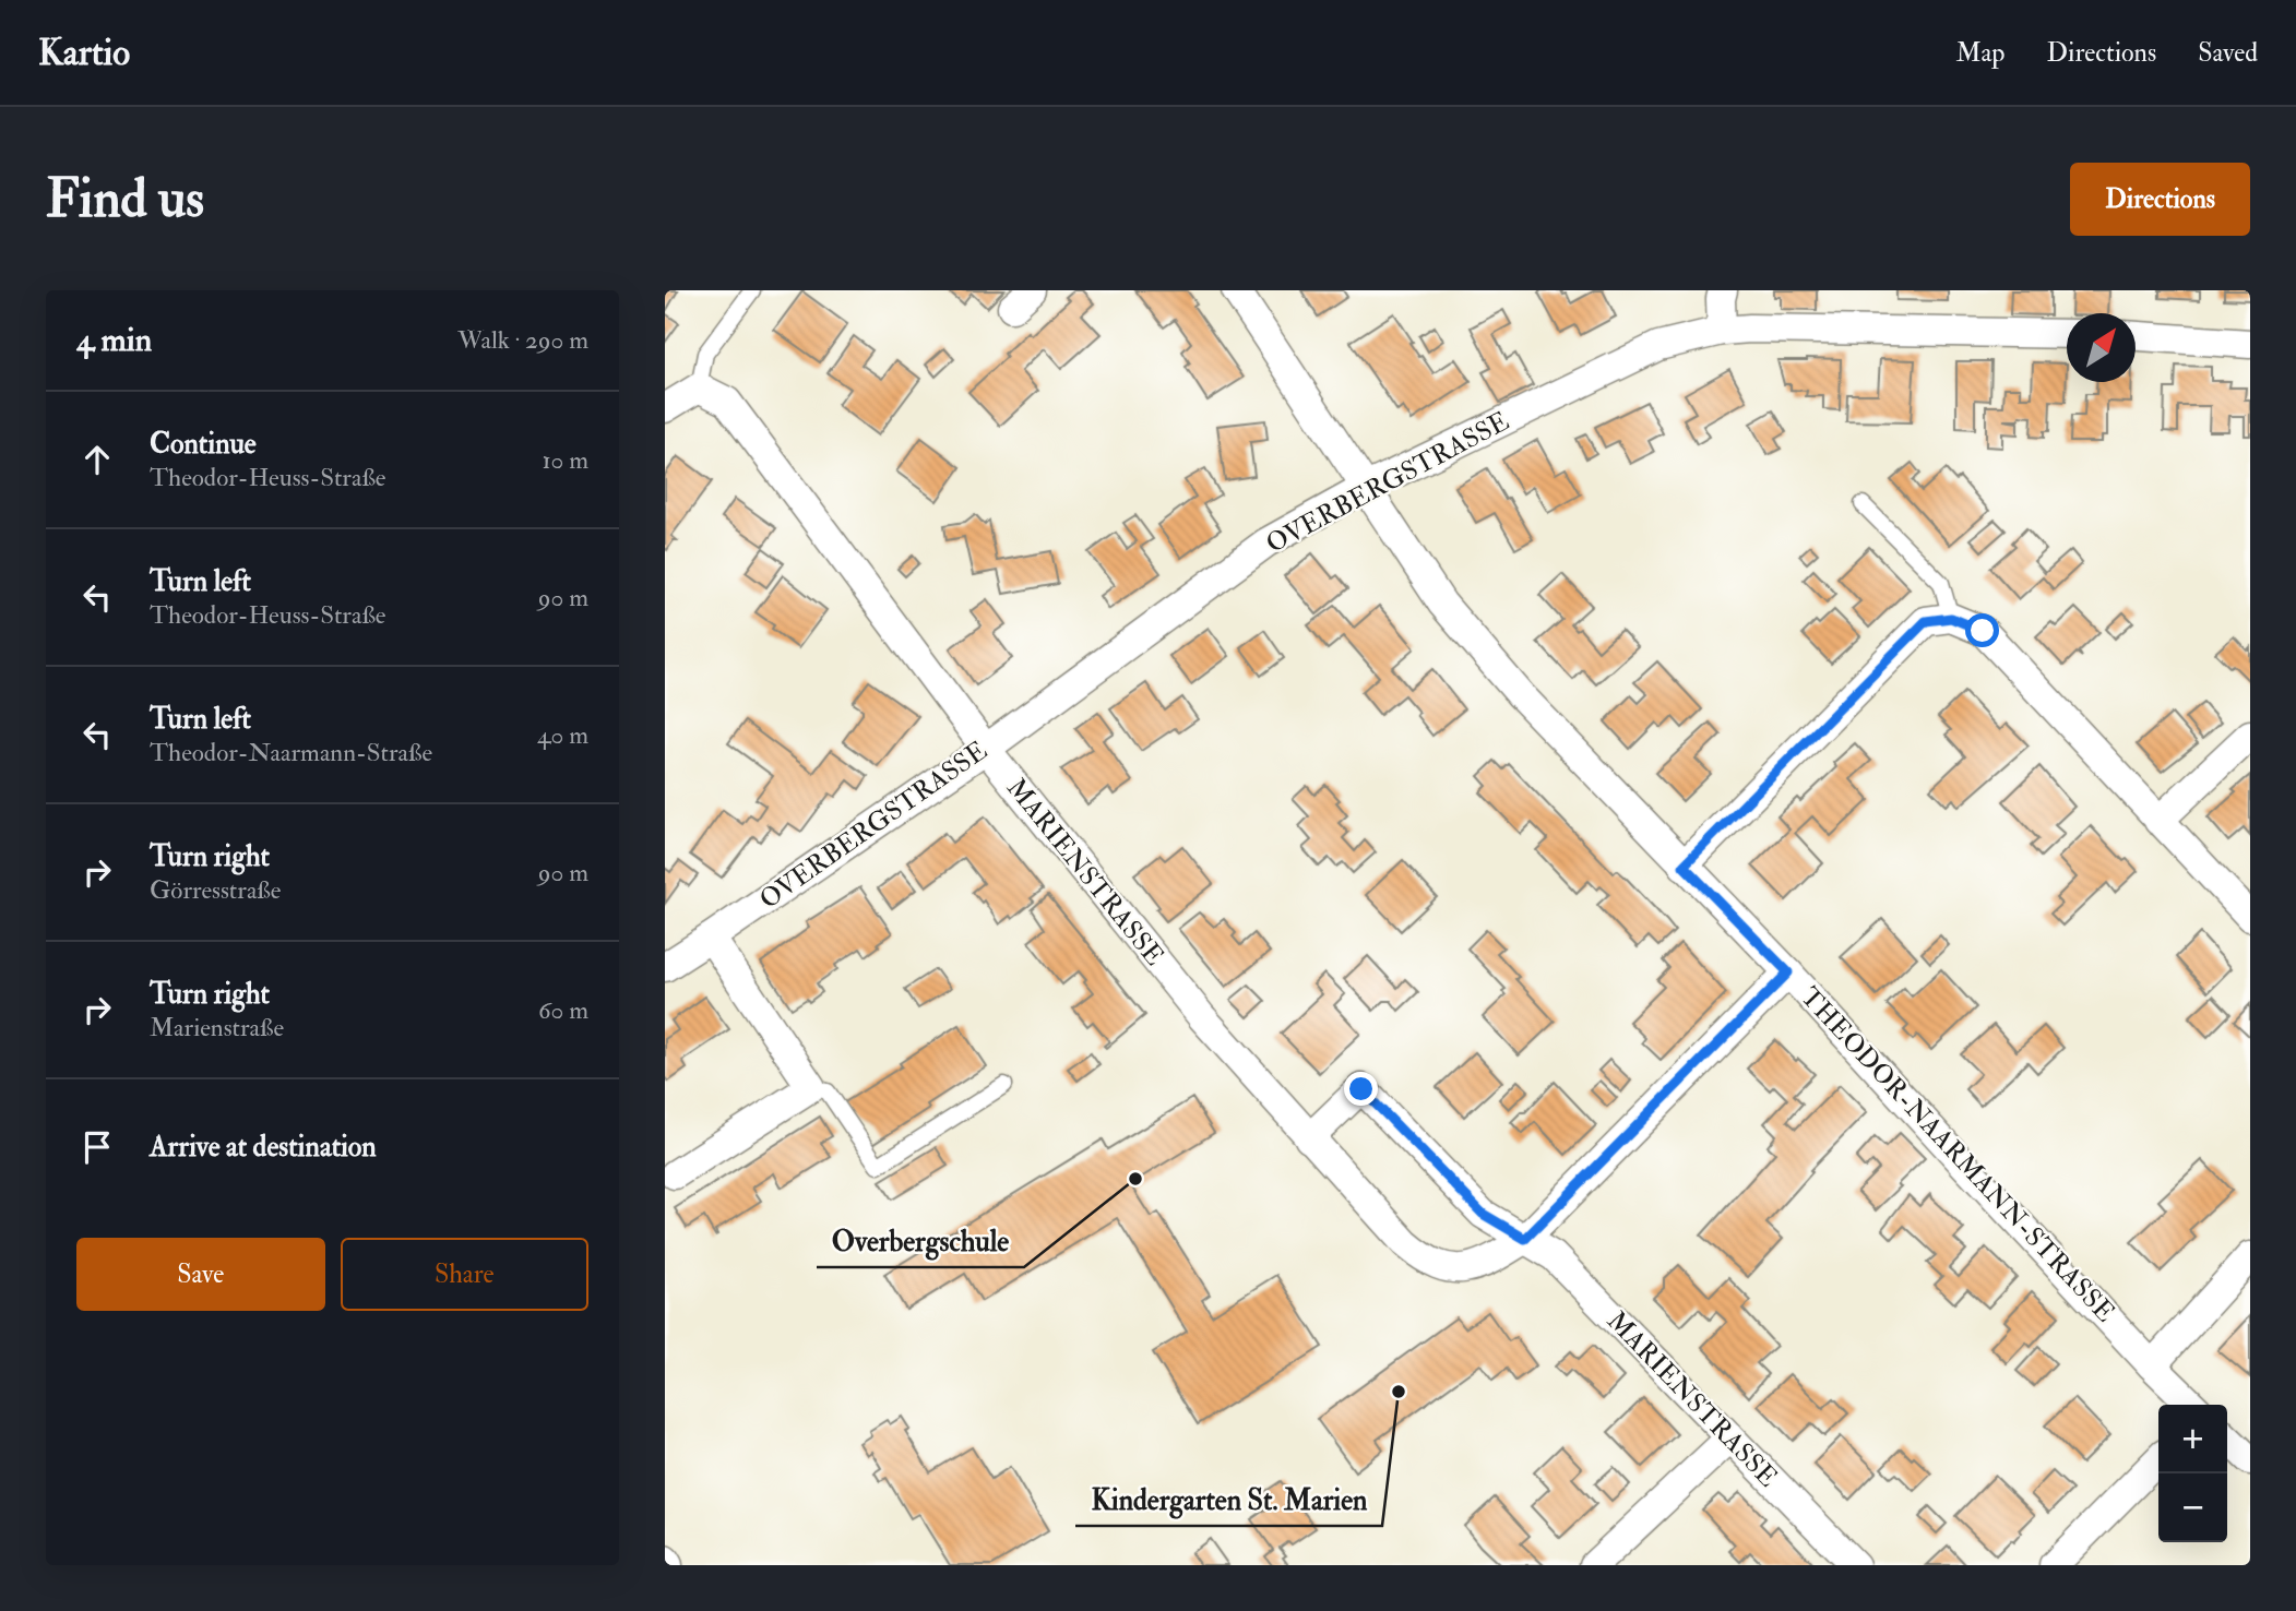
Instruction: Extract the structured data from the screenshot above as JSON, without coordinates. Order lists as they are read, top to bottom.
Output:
{
  "streets": {
    "street": ["OVERBERGSTRASSE", "MARIENSTRASSE", "THEODOR-NAARMANN-STRASSE"]
  },
  "crossings": [
    ["OVERBERGSTRASSE", "MARIENSTRASSE"],
    ["OVERBERGSTRASSE", "THEODOR-NAARMANN-STRASSE"]
  ],
  "places": ["Overbergschule", "Kindergarten St. Marien"],
  "north": "top right",
  "page": {
    "header": "Kartio",
    "nav": ["Map", "Directions", "Saved"],
    "buttons": [
      "Directions",
      ["Save", "Share"]
    ],
    "title": "Find us",
    "heading": ["4 min", "Walk · 290 m"],
    "list": [
      ["Continue", "Theodor-Heuss-Straße", "10 m"],
      ["Turn left", "Theodor-Heuss-Straße", "90 m"],
      ["Turn left", "Theodor-Naarmann-Straße", "40 m"],
      ["Turn right", "Görresstraße", "90 m"],
      ["Turn right", "Marienstraße", "60 m"],
      "Arrive at destination"
    ],
    "map_buttons": ["+", "−"]
  }
}
